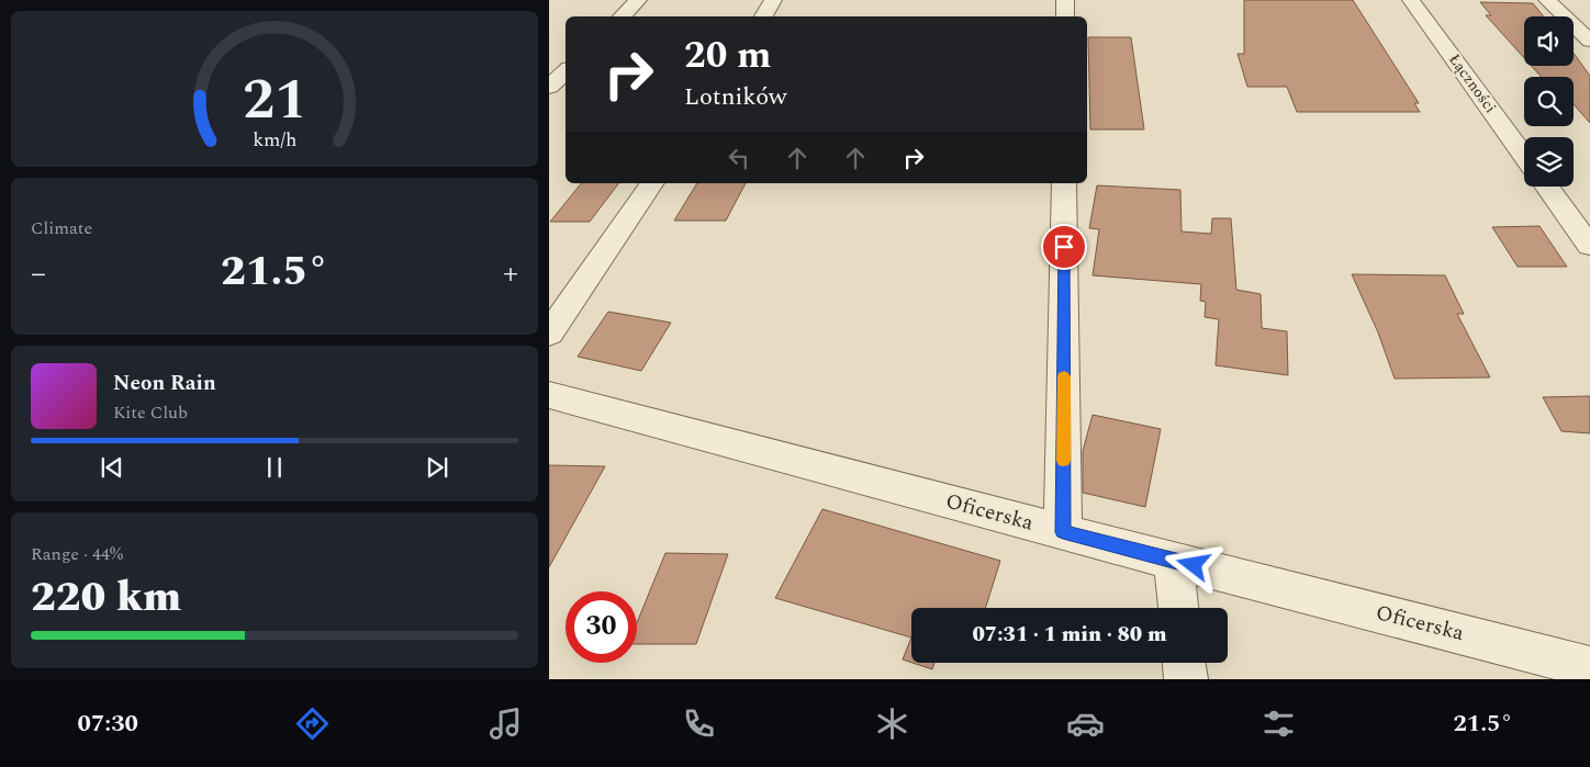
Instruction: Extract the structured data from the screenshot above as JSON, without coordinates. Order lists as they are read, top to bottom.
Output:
{
  "streets": {
    "street": ["Łączności", "Oficerska"]
  },
  "page": {
    "turn": ["20 m", "Lotników"],
    "tile": [
      "Climate",
      ["Range · 44%", "220 km"]
    ],
    "heat": ["−", "21.5°", "+"],
    "song": ["Neon Rain", "Kite Club"],
    "limit": "30",
    "trip": "07:31 · 1 min · 80 m",
    "tabs": ["07:30", "21.5°"],
    "gauge": ["21", "km/h"]
  }
}
